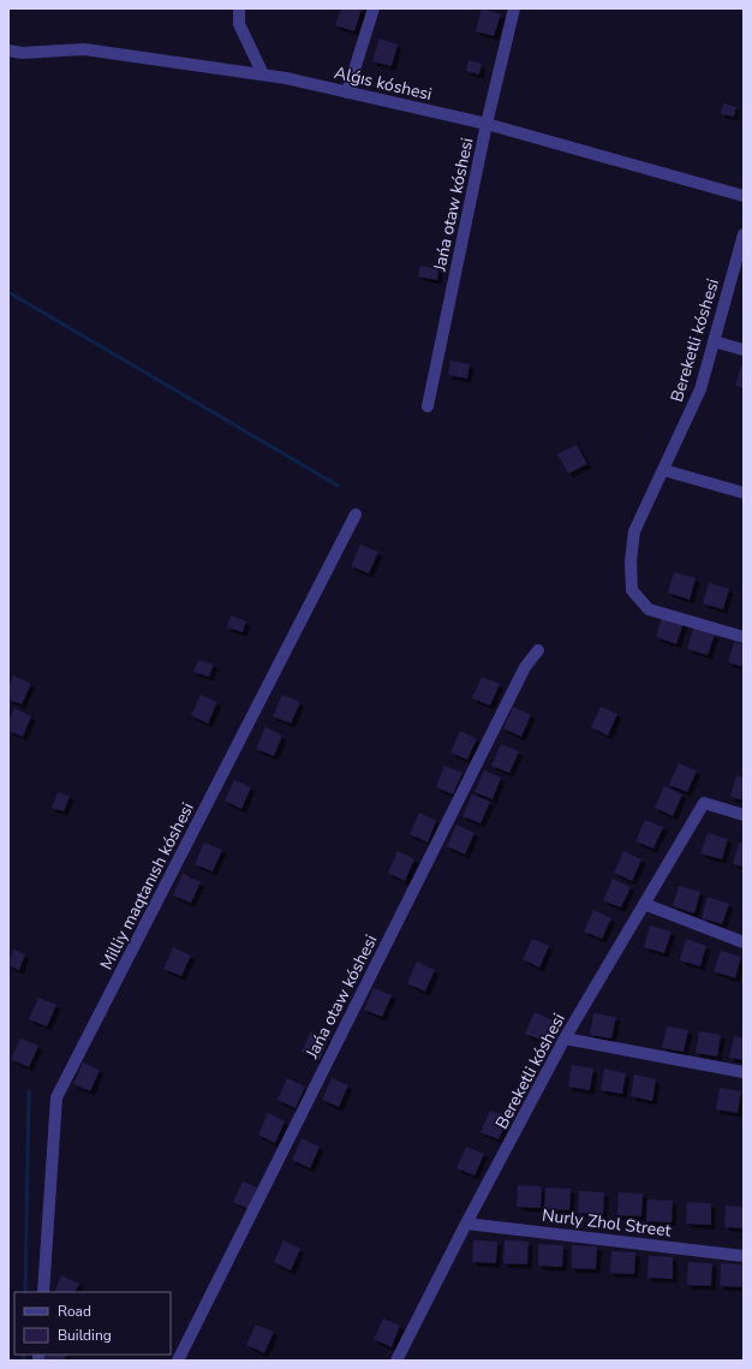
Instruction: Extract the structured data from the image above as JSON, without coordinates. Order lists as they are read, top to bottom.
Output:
{
  "streets": {
    "street": [
      "Alǵıs kóshesi",
      "Jańa otaw kóshesi",
      "Bereketli kóshesi",
      "Milliy maqtanısh kóshesi",
      "Nurly Zhol Street"
    ]
  },
  "crossings": [
    ["Alǵıs kóshesi", "Jańa otaw kóshesi"],
    ["Bereketli kóshesi", "Nurly Zhol Street"]
  ],
  "legend": ["Road", "Building"]
}
